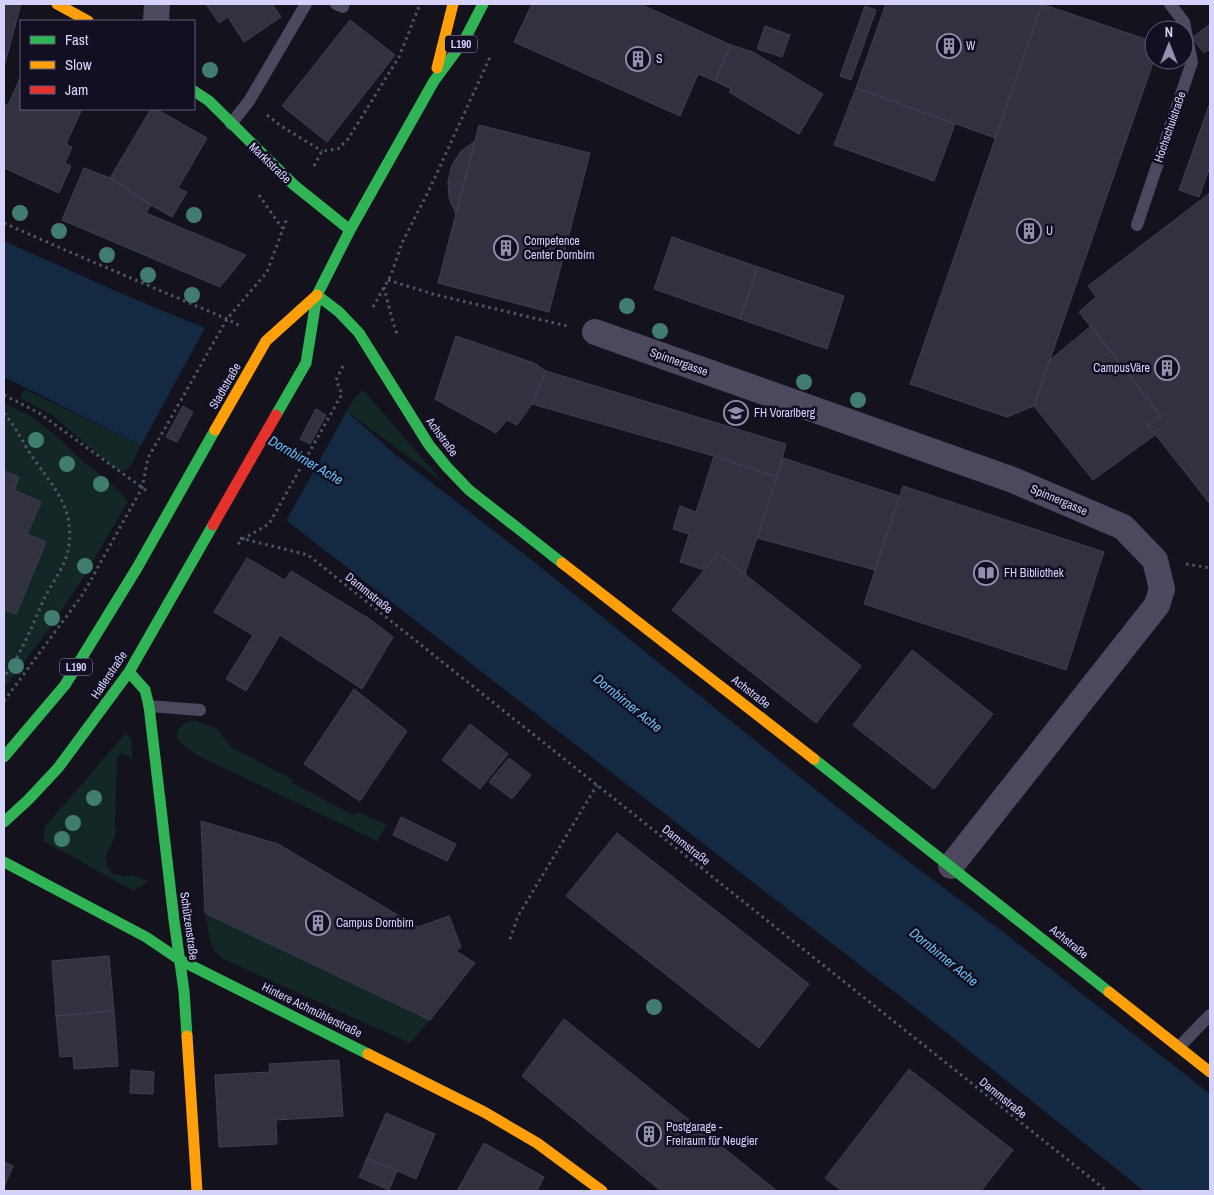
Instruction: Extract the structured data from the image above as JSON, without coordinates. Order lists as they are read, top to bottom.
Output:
{
  "streets": {
    "street": [
      "L190",
      "Marktstraße",
      "Spinnergasse",
      "Stadtstraße",
      "Achstraße",
      "Hatlerstraße",
      "Schützenstraße",
      "Hintere Achmühlerstraße"
    ],
    "lane": ["Hochschulstraße"],
    "path": ["Dammstraße"]
  },
  "crossings": [
    ["Marktstraße", "Stadtstraße"],
    ["Spinnergasse", "Achstraße"],
    ["Stadtstraße", "Achstraße"],
    ["Stadtstraße", "Hatlerstraße"],
    ["Achstraße", "Dammstraße"],
    ["Hatlerstraße", "Schützenstraße"],
    ["Schützenstraße", "Hintere Achmühlerstraße"]
  ],
  "water": ["Dornbirner Ache"],
  "places": {
    "building": [
      "W",
      "S",
      "U",
      "Competence Center Dornbirn",
      "CampusVäre",
      "Campus Dornbirn",
      "Postgarage - Freiraum für Neugier"
    ],
    "school or university": ["FH Vorarlberg"],
    "library": ["FH Bibliothek"]
  },
  "legend": ["Fast", "Slow", "Jam"],
  "north": "top"
}
